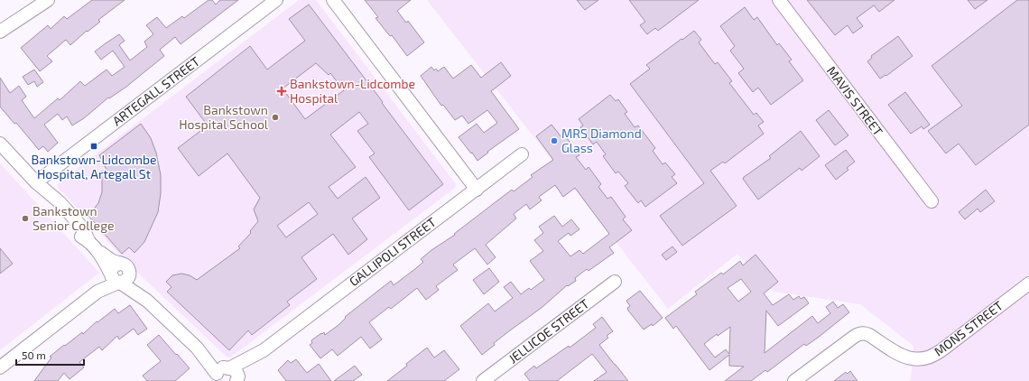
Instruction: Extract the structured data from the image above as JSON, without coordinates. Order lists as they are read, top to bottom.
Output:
{
  "streets": {
    "street": [
      "ARTEGALL STREET",
      "MAVIS STREET",
      "GALLIPOLI STREET",
      "MONS STREET",
      "JELLICOE STREET"
    ]
  },
  "places": {
    "health": ["Bankstown-Lidcombe Hospital"],
    "other": ["Bankstown Hospital School", "MRS Diamond Glass", "Bankstown Senior College"],
    "transit": ["Bankstown-Lidcombe Hospital, Artegall St"]
  },
  "scale_bar": "50 m"
}
